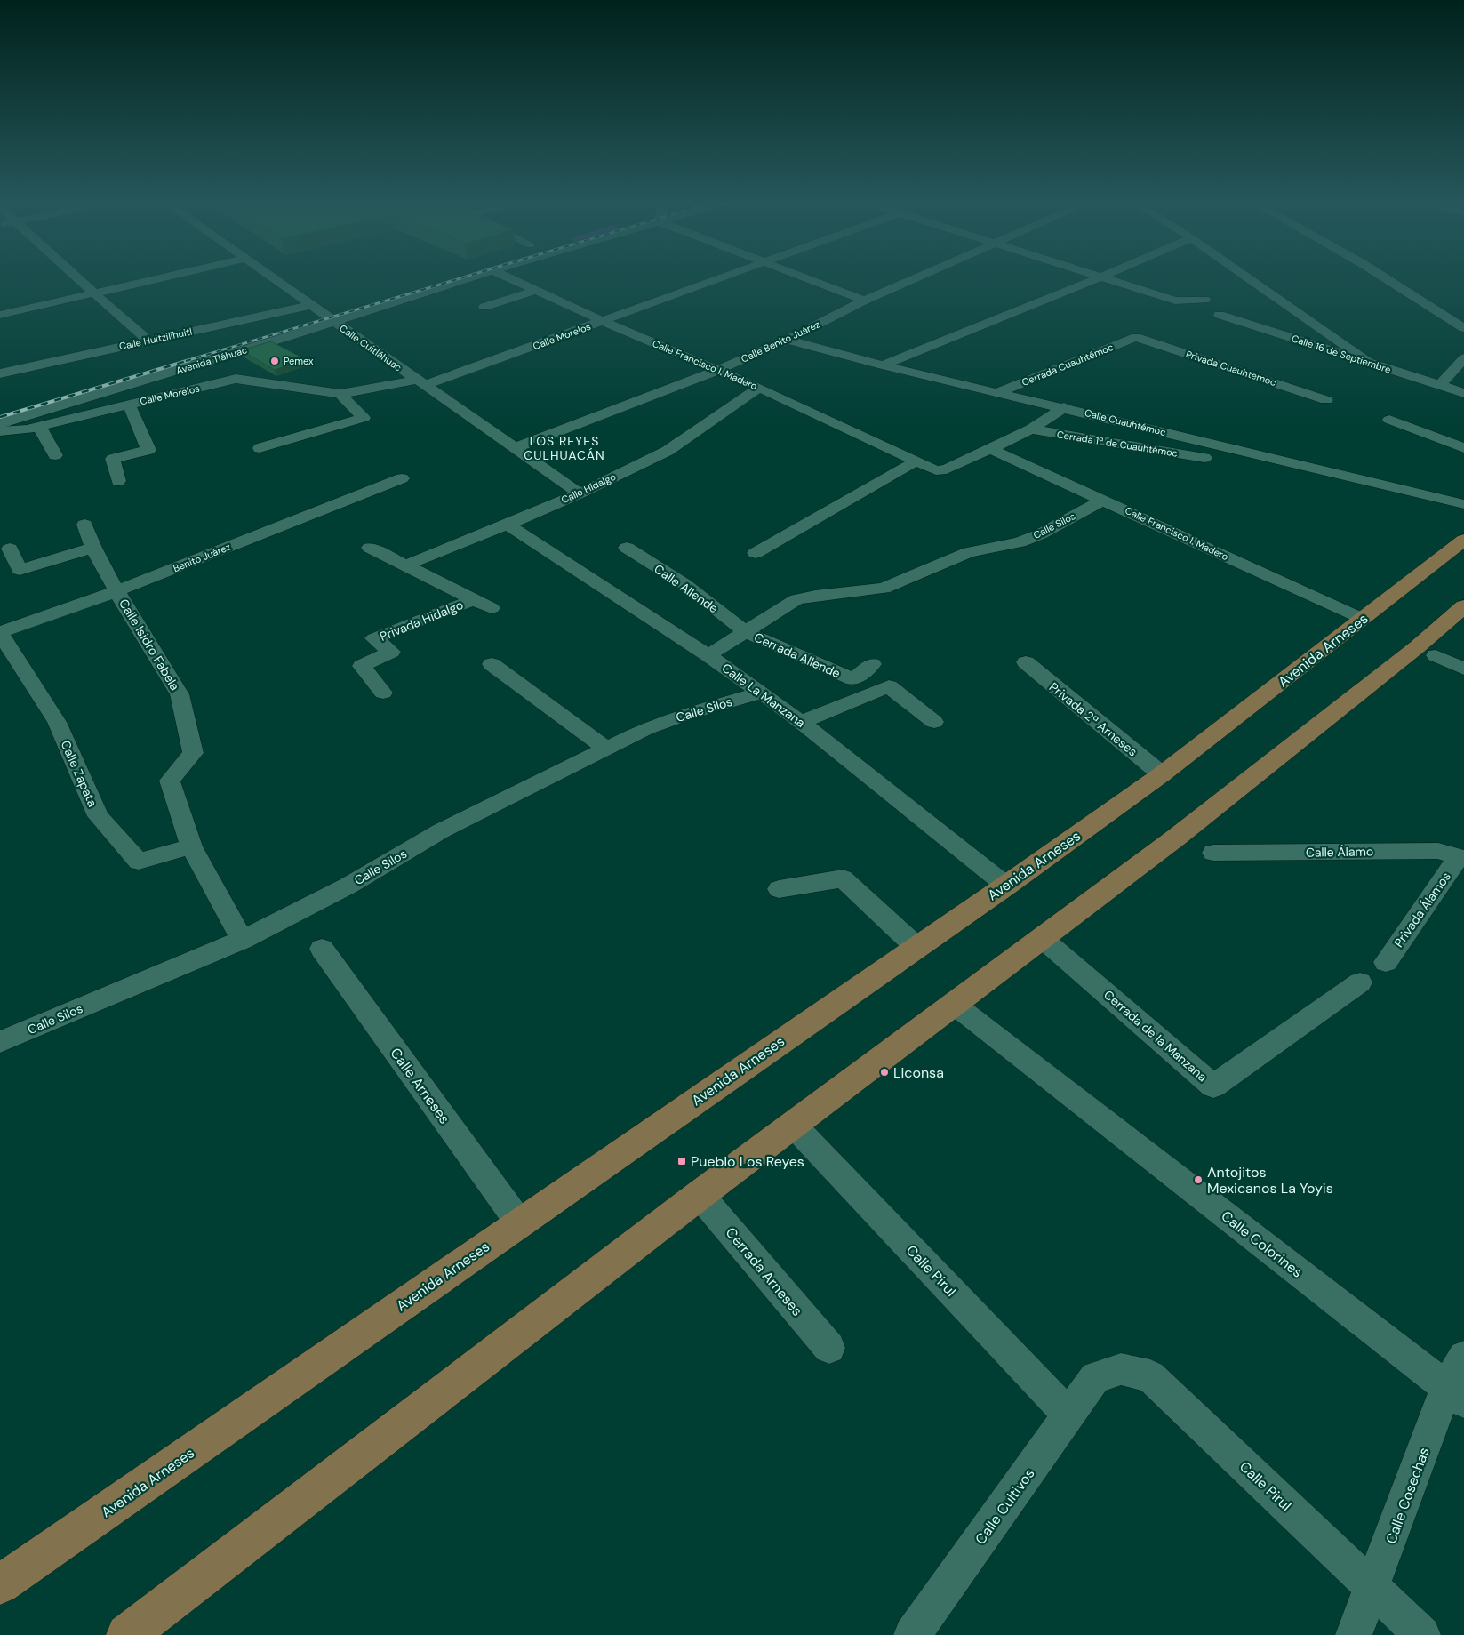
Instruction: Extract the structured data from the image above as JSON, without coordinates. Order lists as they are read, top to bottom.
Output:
{
  "streets": {
    "main road": ["Avenida Tláhuac", "Avenida Arneses"],
    "street": [
      "Calle Morelos",
      "Calle Huitzilihuitl",
      "Calle Benito Juárez",
      "Calle Cuitláhuac",
      "Calle 16 de Septiembre",
      "Calle Francisco I. Madero",
      "Cerrada Cuauhtémoc",
      "Privada Cuauhtémoc",
      "Calle Cuauhtémoc",
      "Cerrada 1ª de Cuauhtémoc",
      "Calle Hidalgo",
      "Calle Silos",
      "Benito Juárez",
      "Calle Allende",
      "Privada Hidalgo",
      "Calle Isidro Fabela",
      "Cerrada Allende",
      "Calle La Manzana",
      "Privada 2ª Arneses",
      "Calle Zapata",
      "Calle Álamo",
      "Privada Álamos",
      "Cerrada de la Manzana",
      "Calle Arneses",
      "Calle Colorines",
      "Calle Pirul",
      "Cerrada Arneses",
      "Calle Cosechas",
      "Calle Cultivos"
    ]
  },
  "crossings": [
    ["Calle Morelos", "Calle Cuitláhuac"],
    ["Calle Morelos", "Calle Francisco I. Madero"],
    ["Calle Huitzilihuitl", "Calle Cuitláhuac"],
    ["Calle Huitzilihuitl", "Avenida Tláhuac"],
    ["Calle Benito Juárez", "Calle Cuitláhuac"],
    ["Calle Benito Juárez", "Calle Francisco I. Madero"],
    ["Calle Benito Juárez", "Calle Cuauhtémoc"],
    ["Calle Cuitláhuac", "Avenida Tláhuac"],
    ["Calle Cuitláhuac", "Calle Hidalgo"],
    ["Calle Francisco I. Madero", "Calle Cuauhtémoc"],
    ["Calle Francisco I. Madero", "Cerrada 1ª de Cuauhtémoc"],
    ["Calle Francisco I. Madero", "Calle Hidalgo"],
    ["Calle Francisco I. Madero", "Calle Silos"],
    ["Calle Francisco I. Madero", "Avenida Arneses"],
    ["Cerrada Cuauhtémoc", "Privada Cuauhtémoc"],
    ["Cerrada Cuauhtémoc", "Calle Cuauhtémoc"],
    ["Calle Hidalgo", "Calle La Manzana"],
    ["Calle Silos", "Calle Allende"],
    ["Calle Silos", "Calle Isidro Fabela"],
    ["Calle Silos", "Cerrada Allende"],
    ["Calle Silos", "Calle La Manzana"],
    ["Benito Juárez", "Calle Isidro Fabela"],
    ["Benito Juárez", "Calle Zapata"],
    ["Calle Allende", "Cerrada Allende"],
    ["Calle Isidro Fabela", "Calle Zapata"],
    ["Avenida Arneses", "Calle La Manzana"],
    ["Avenida Arneses", "Privada 2ª Arneses"],
    ["Avenida Arneses", "Calle Arneses"],
    ["Calle Álamo", "Privada Álamos"],
    ["Calle Colorines", "Calle Cosechas"],
    ["Calle Pirul", "Calle Cosechas"],
    ["Calle Pirul", "Calle Cultivos"]
  ],
  "districts": ["LOS REYES CULHUACÁN"],
  "places": {
    "other": ["Pemex", "Liconsa", "Antojitos Mexicanos La Yoyis"],
    "transit": ["Pueblo Los Reyes"]
  }
}
